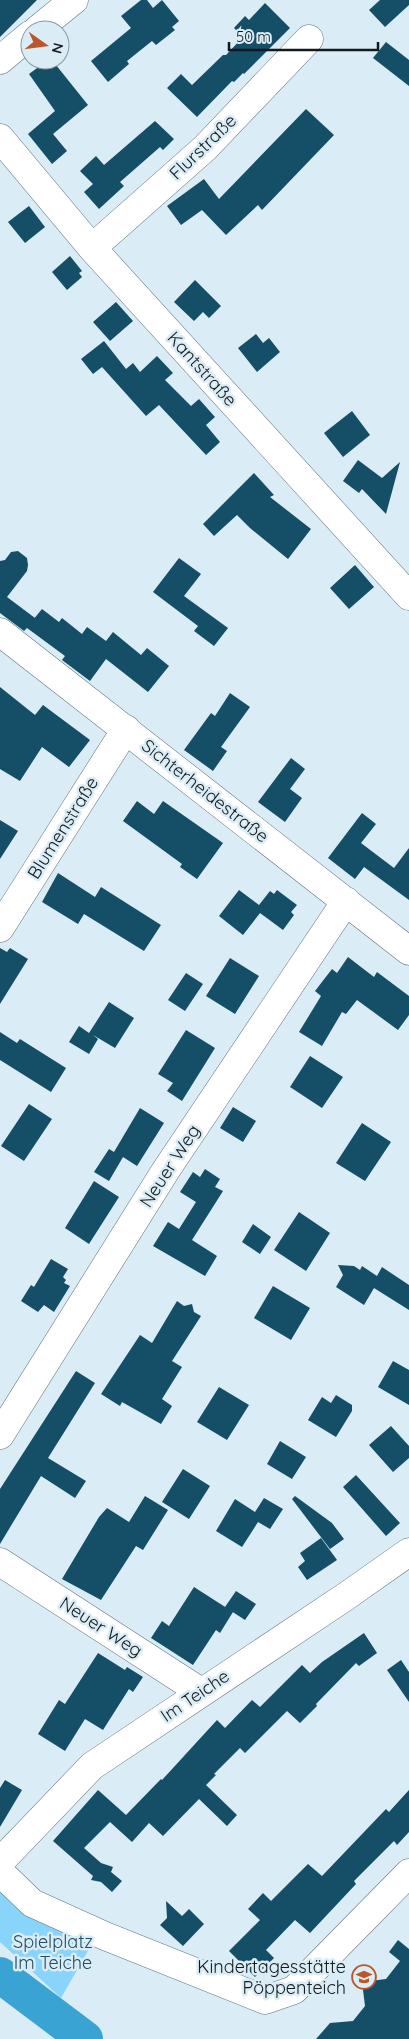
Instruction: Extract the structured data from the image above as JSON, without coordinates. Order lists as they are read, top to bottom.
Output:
{
  "streets": {
    "street": [
      "Flurstraße",
      "Kantstraße",
      "Sichterheidestraße",
      "Blumenstraße",
      "Neuer Weg",
      "Im Teiche"
    ]
  },
  "crossings": [
    ["Flurstraße", "Kantstraße"],
    ["Sichterheidestraße", "Blumenstraße"],
    ["Sichterheidestraße", "Neuer Weg"],
    ["Neuer Weg", "Im Teiche"]
  ],
  "parks": ["Spielplatz Im Teiche"],
  "places": {
    "school or university": ["Kindertagesstätte Pöppenteich"]
  },
  "scale_bar": "50 m",
  "north": "right"
}
